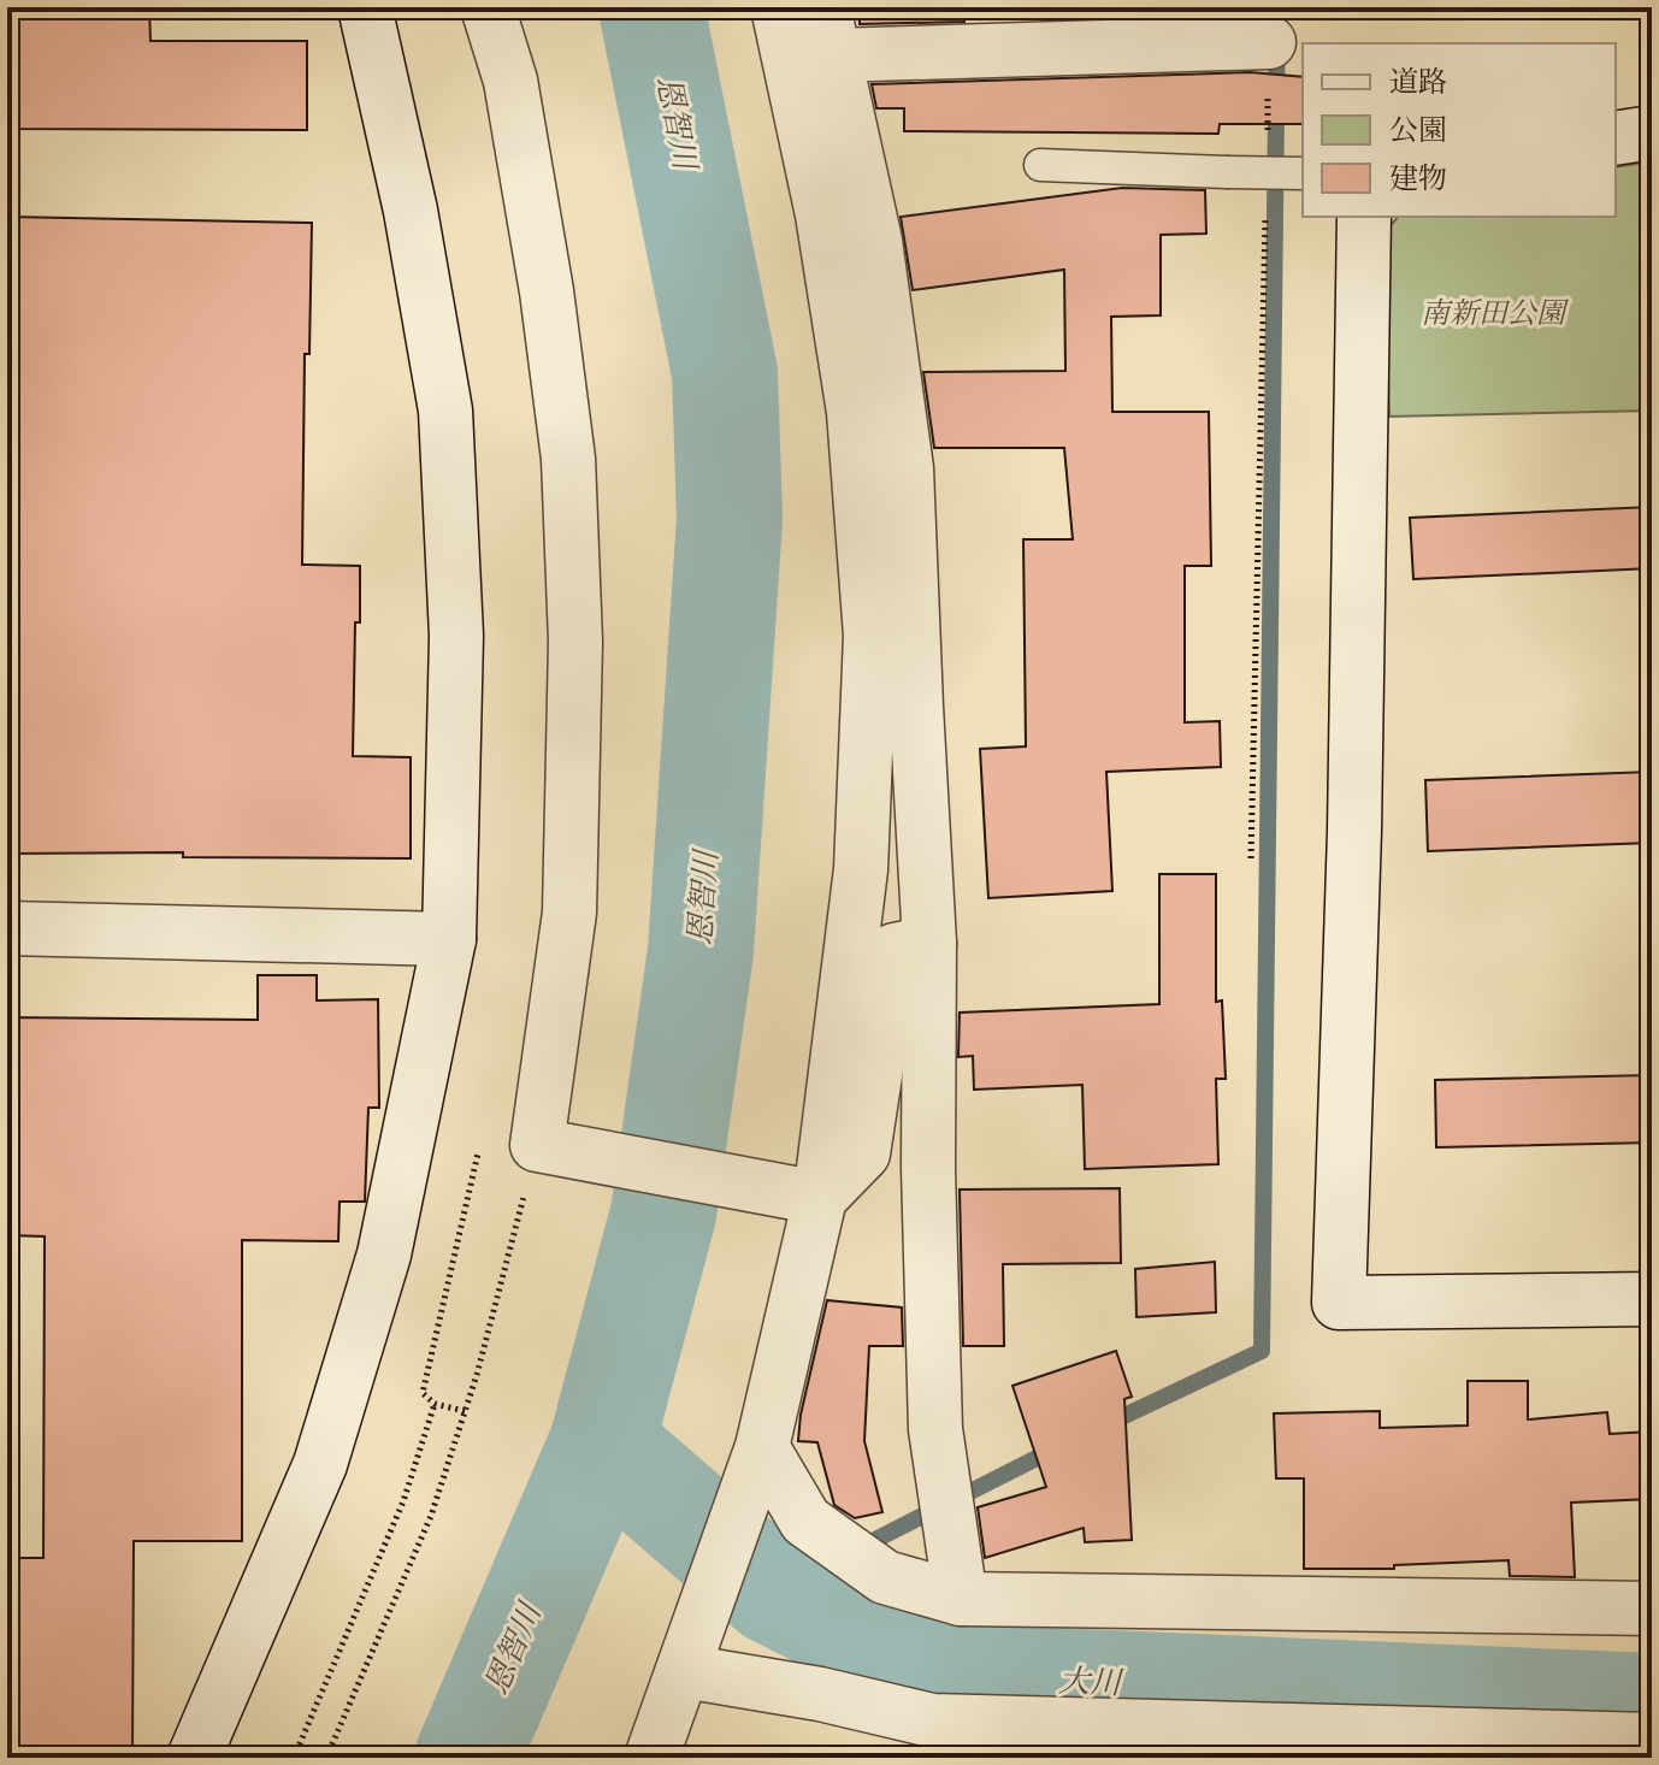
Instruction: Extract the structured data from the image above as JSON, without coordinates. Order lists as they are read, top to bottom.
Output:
{
  "water": ["恩智川", "大川"],
  "parks": ["南新田公園"],
  "legend": ["道路", "公園", "建物"]
}
